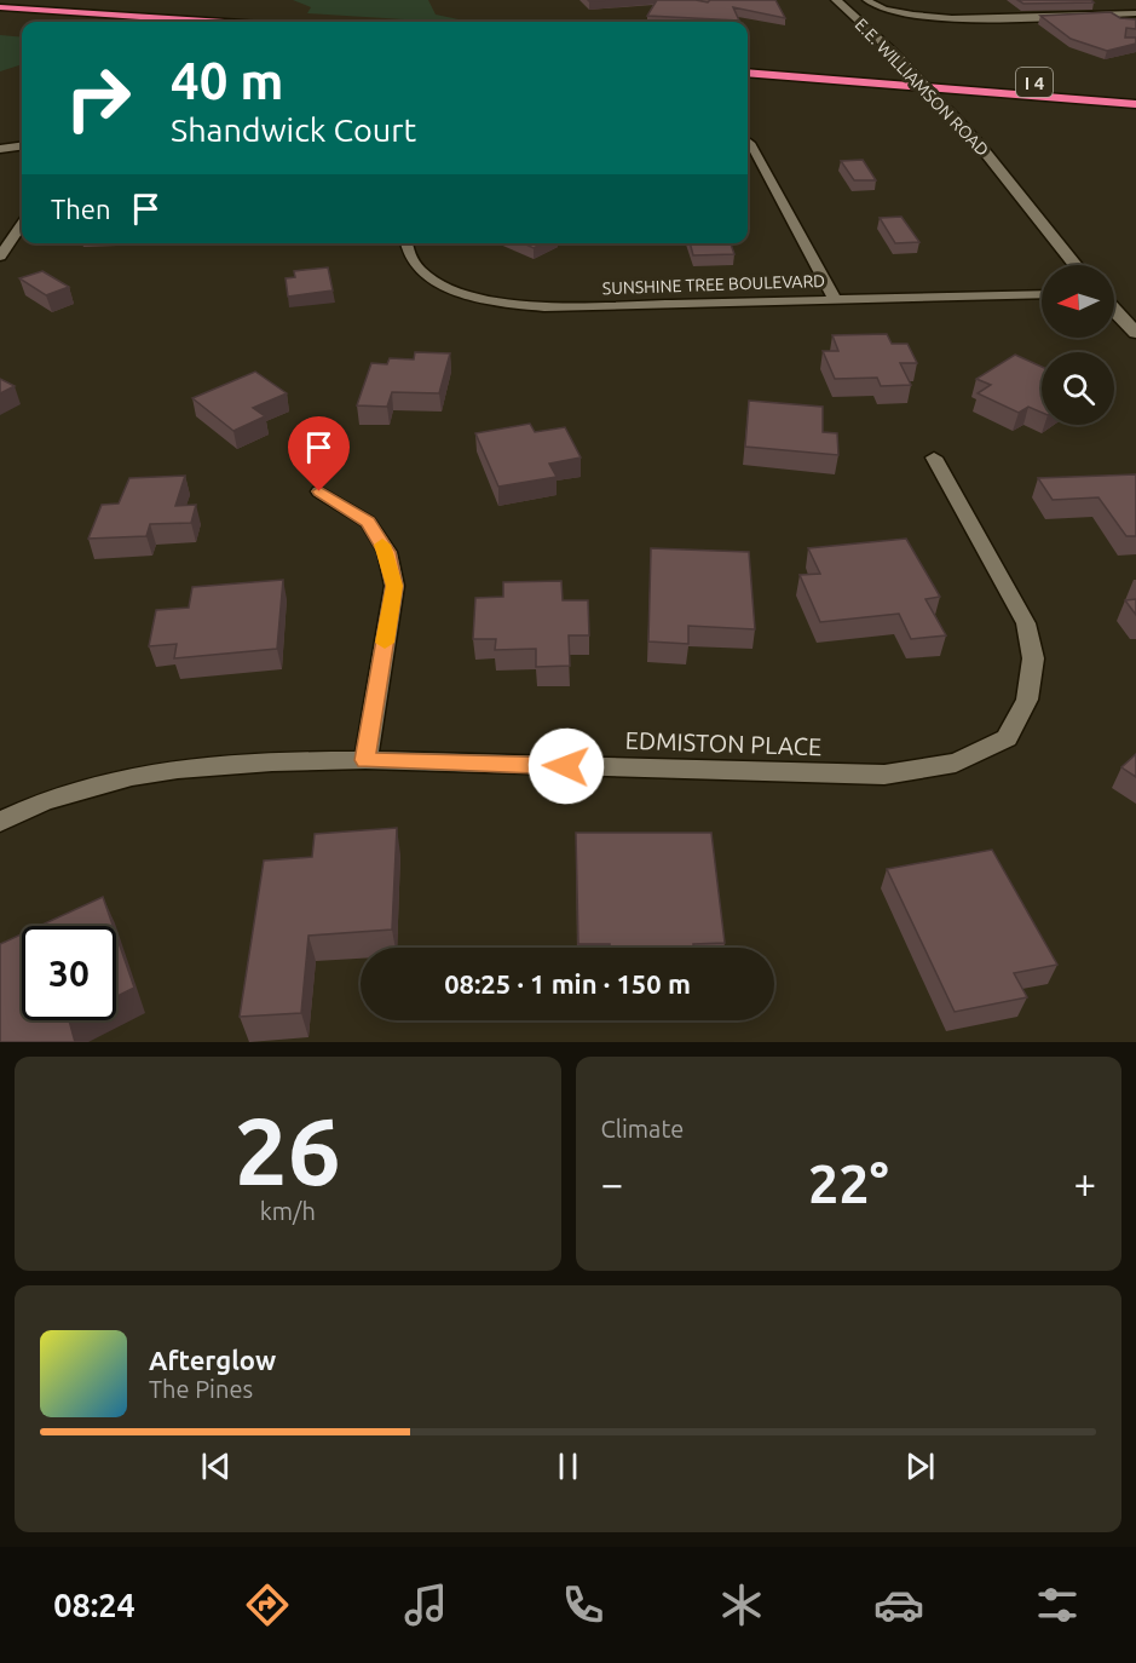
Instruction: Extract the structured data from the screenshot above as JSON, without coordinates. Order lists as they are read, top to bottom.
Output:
{
  "streets": {
    "highway": ["I 4"],
    "street": ["E.E. WILLIAMSON ROAD", "SUNSHINE TREE BOULEVARD", "EDMISTON PLACE"]
  },
  "north": "left",
  "page": {
    "turn": ["40 m", "Shandwick Court"],
    "then": "Then",
    "limit": "30",
    "trip": "08:25 · 1 min · 150 m",
    "tile": [
      ["26", "km/h"],
      "Climate"
    ],
    "heat": ["−", "22°", "+"],
    "song": ["Afterglow", "The Pines"],
    "tabs": "08:24"
  }
}
